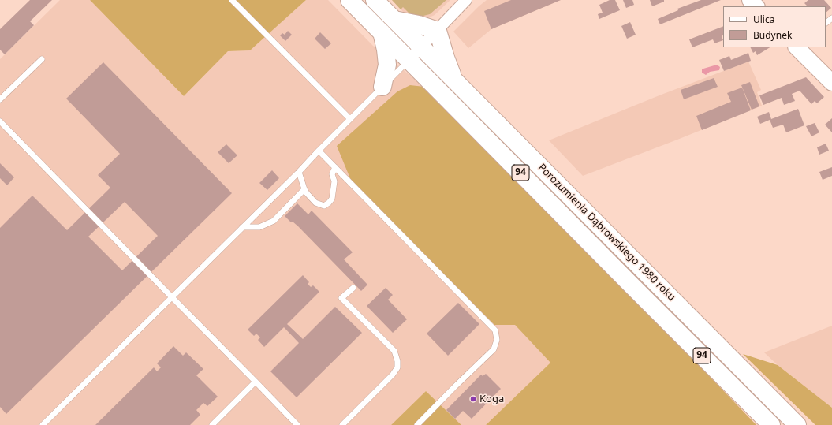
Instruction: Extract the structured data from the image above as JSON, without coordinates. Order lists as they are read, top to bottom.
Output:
{
  "streets": {
    "main road": ["94", "Porozumienia Dąbrowskiego 1980 roku"]
  },
  "places": ["Koga"],
  "legend": ["Ulica", "Budynek"]
}
